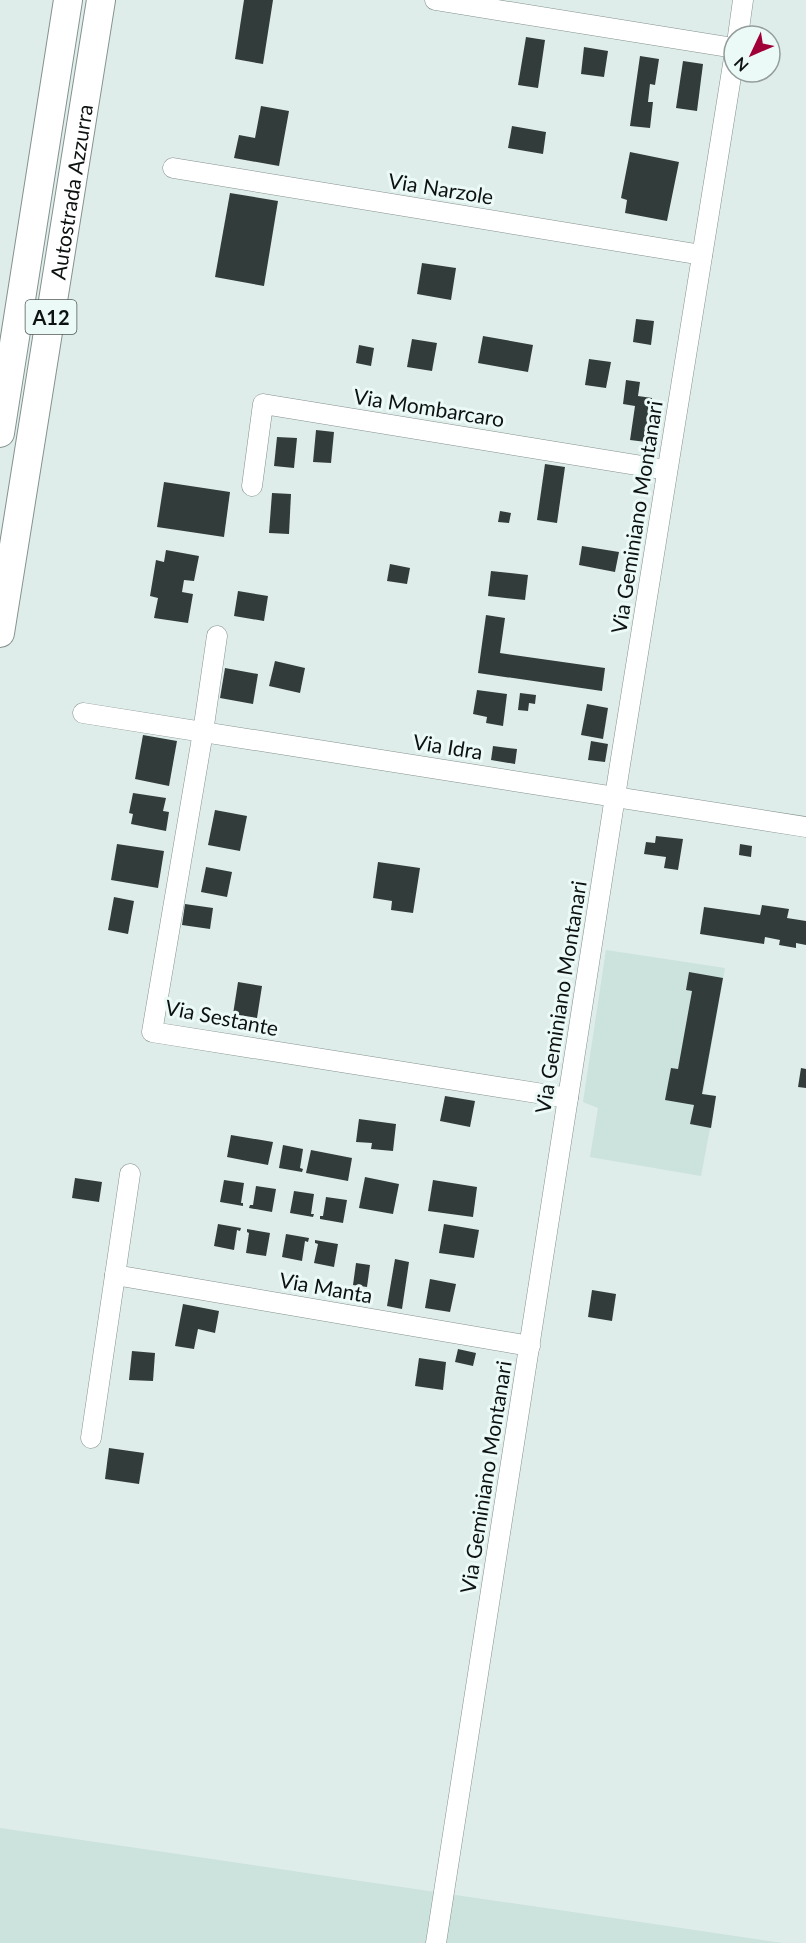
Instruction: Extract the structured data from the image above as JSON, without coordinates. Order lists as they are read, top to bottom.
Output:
{
  "streets": {
    "highway": ["Autostrada Azzurra", "A12"],
    "street": [
      "Via Narzole",
      "Via Mombarcaro",
      "Via Geminiano Montanari",
      "Via Idra",
      "Via Sestante",
      "Via Manta"
    ]
  },
  "crossings": [
    ["Via Narzole", "Via Geminiano Montanari"],
    ["Via Mombarcaro", "Via Geminiano Montanari"],
    ["Via Geminiano Montanari", "Via Idra"],
    ["Via Geminiano Montanari", "Via Sestante"],
    ["Via Geminiano Montanari", "Via Manta"],
    ["Via Idra", "Via Sestante"]
  ],
  "north": "bottom left"
}
